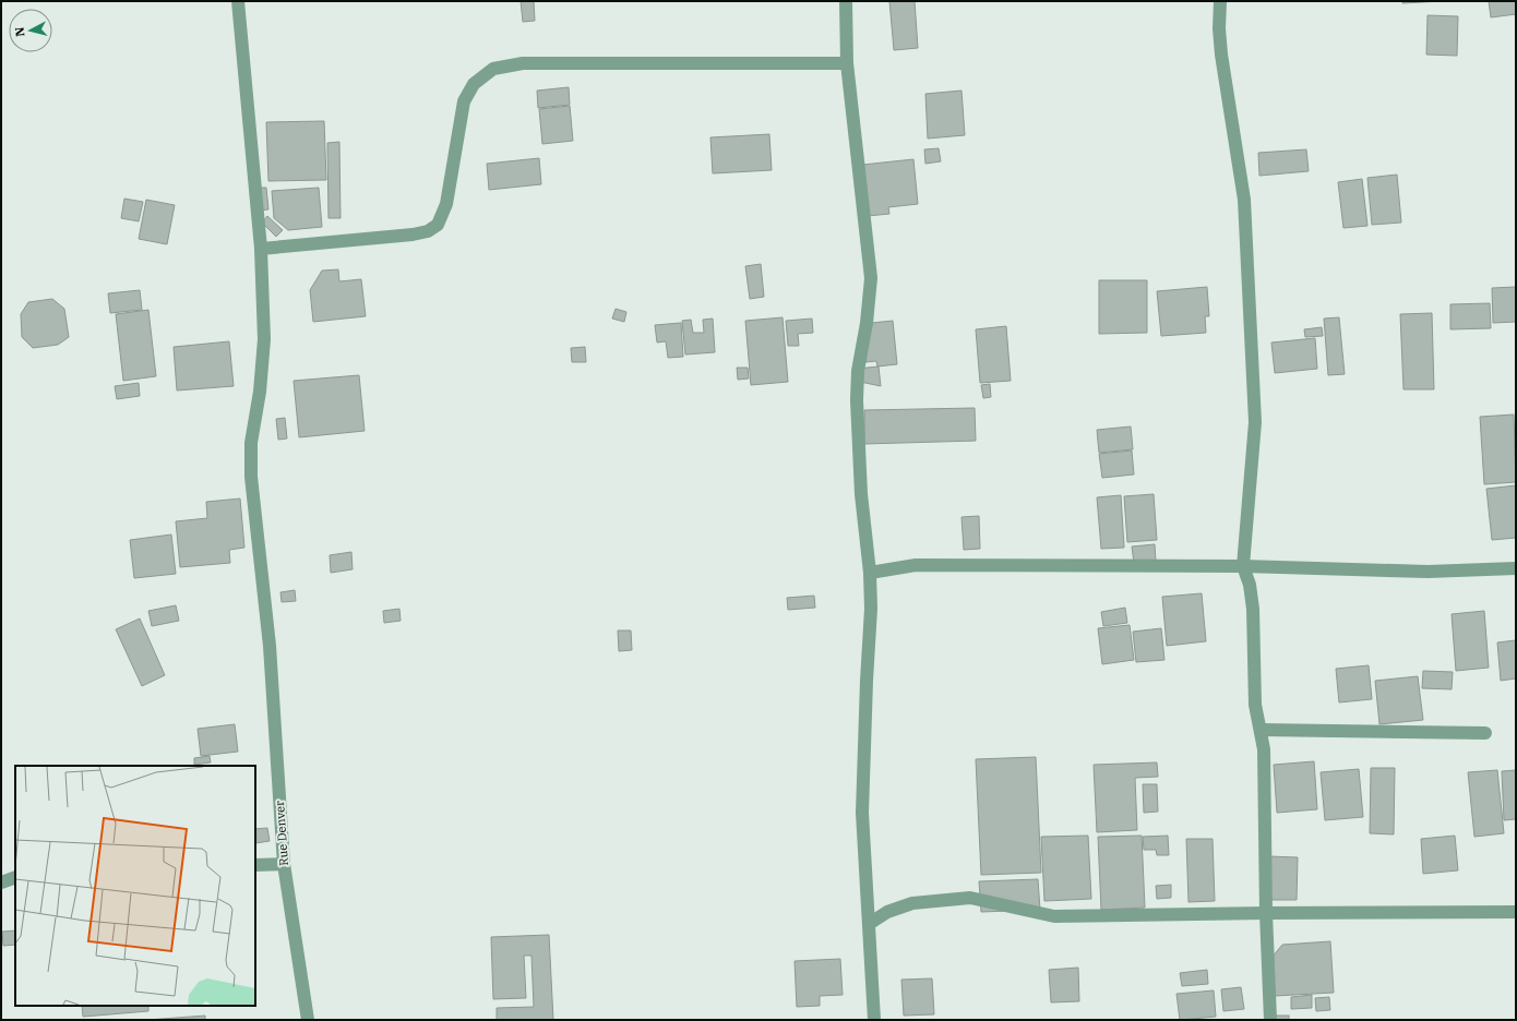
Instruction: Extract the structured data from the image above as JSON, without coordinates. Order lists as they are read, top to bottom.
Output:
{
  "streets": {
    "street": ["Rue Denver"]
  },
  "north": "left"
}
